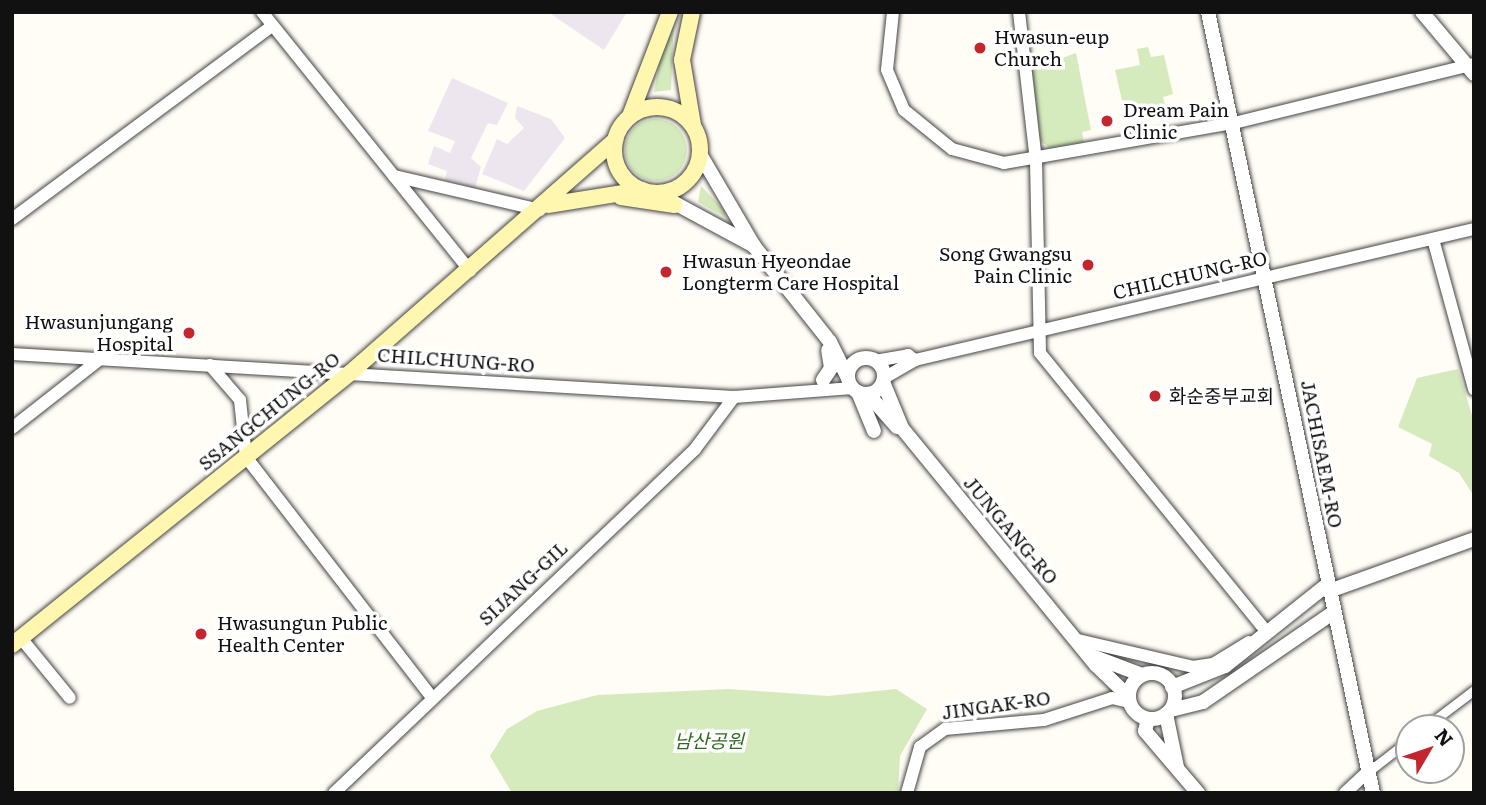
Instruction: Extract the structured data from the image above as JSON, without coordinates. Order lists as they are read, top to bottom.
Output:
{
  "streets": {
    "main road": ["SSANGCHUNG-RO"],
    "street": [
      "CHILCHUNG-RO",
      "JACHISAEM-RO",
      "JUNGANG-RO",
      "SIJANG-GIL",
      "JINGAK-RO"
    ]
  },
  "crossings": [
    ["CHILCHUNG-RO", "SSANGCHUNG-RO"],
    ["CHILCHUNG-RO", "JACHISAEM-RO"],
    ["CHILCHUNG-RO", "SIJANG-GIL"],
    ["JUNGANG-RO", "JINGAK-RO"]
  ],
  "parks": ["남산공원"],
  "places": [
    "Hwasun-eup Church",
    "Dream Pain Clinic",
    "Song Gwangsu Pain Clinic",
    "Hwasun Hyeondae Longterm Care Hospital",
    "Hwasunjungang Hospital",
    "화순중부교회",
    "Hwasungun Public Health Center"
  ],
  "north": "top right"
}
